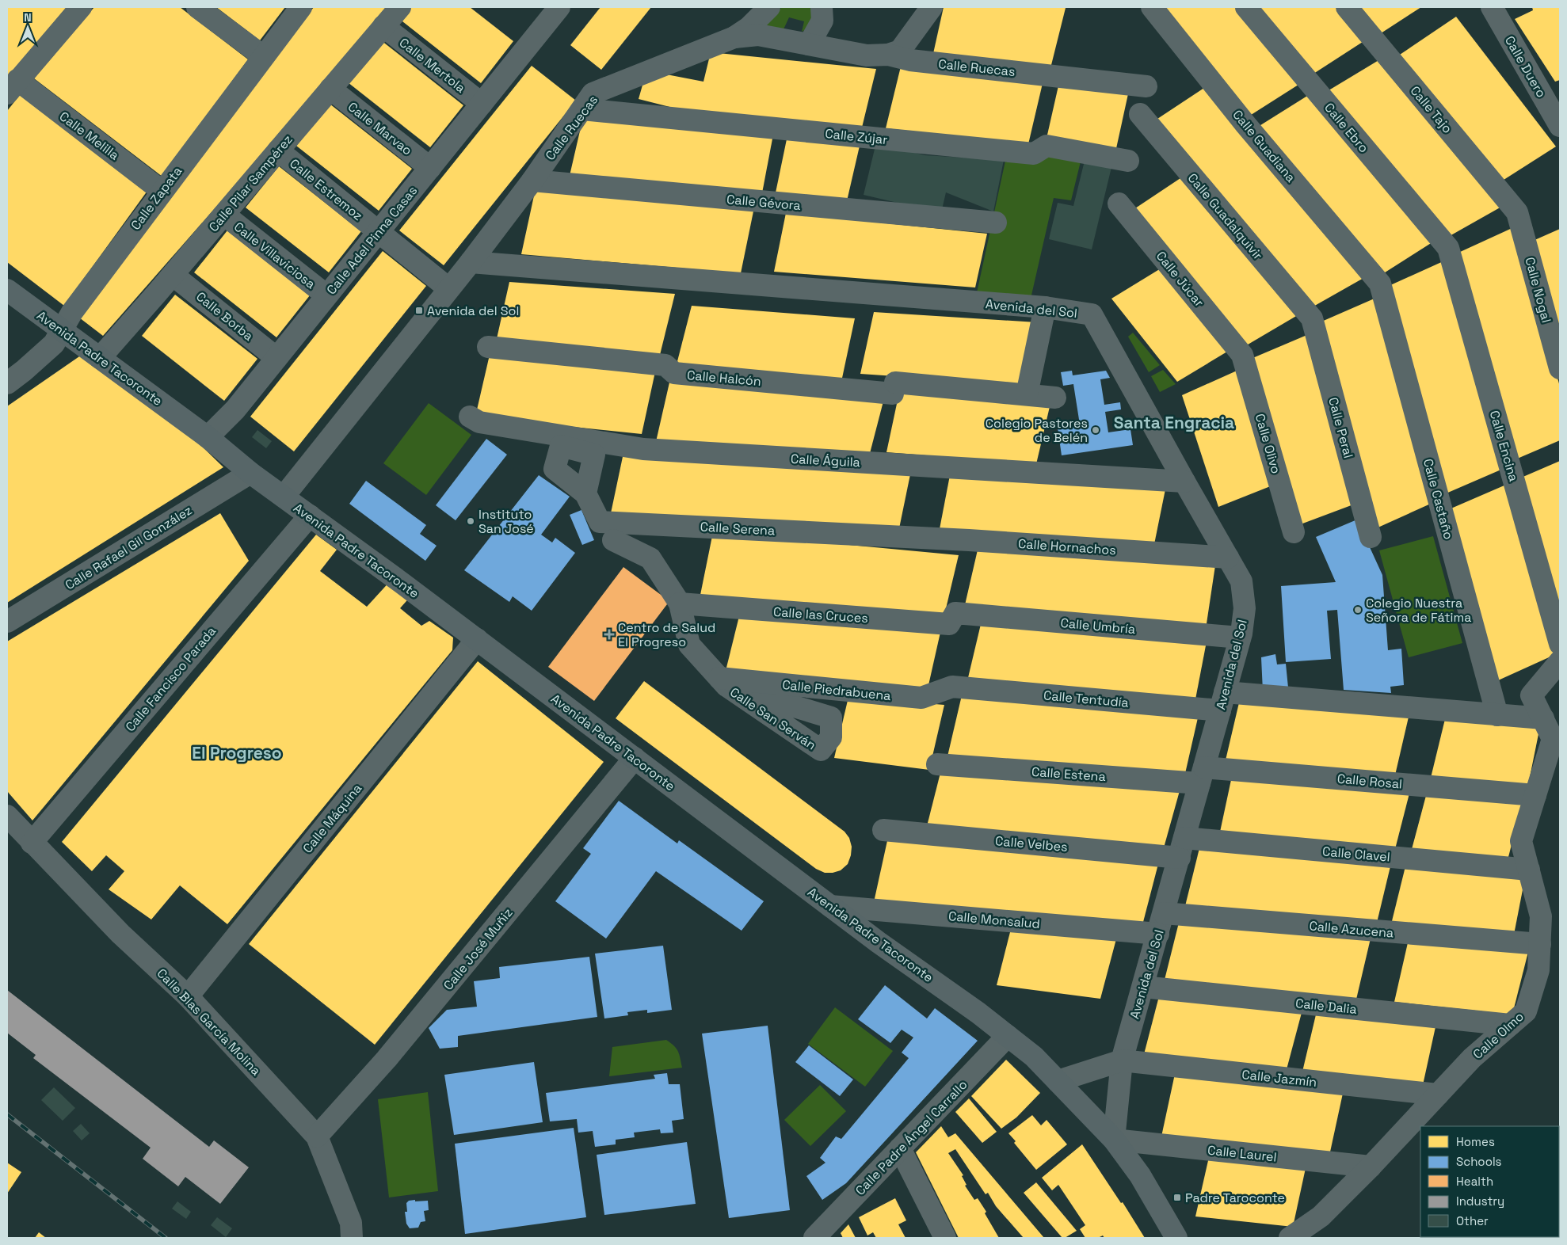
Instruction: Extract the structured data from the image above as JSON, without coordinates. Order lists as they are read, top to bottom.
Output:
{
  "streets": {
    "main road": ["Avenida Padre Tacoronte"],
    "street": [
      "Calle Mertola",
      "Calle Duero",
      "Calle Ruecas",
      "Calle Tajo",
      "Calle Ebro",
      "Calle Marvao",
      "Calle Melilla",
      "Calle Zújar",
      "Calle Guadiana",
      "Calle Pilar Sampérez",
      "Calle Estremoz",
      "Calle Zapata",
      "Calle Gévora",
      "Calle Guadalquivir",
      "Calle Adel Pinna Casas",
      "Calle Villaviciosa",
      "Calle Júcar",
      "Calle Nogal",
      "Avenida del Sol",
      "Calle Borba",
      "Calle Halcón",
      "Calle Peral",
      "Calle Olivo",
      "Calle Encina",
      "Calle Águila",
      "Calle Castaño",
      "Calle Serena",
      "Calle Hornachos",
      "Calle Rafael Gil González",
      "Calle las Cruces",
      "Calle Umbría",
      "Calle Fancisco Parada",
      "Calle Piedrabuena",
      "Calle Tentudía",
      "Calle San Serván",
      "Calle Estena",
      "Calle Rosal",
      "Calle Máquina",
      "Calle Velbes",
      "Calle Clavel",
      "Calle Monsalud",
      "Calle Azucena",
      "Calle José Muñiz",
      "Calle Dalia",
      "Calle Blas García Molina",
      "Calle Olmo",
      "Calle Jazmín",
      "Calle Padre Ángel Carrallo",
      "Calle Laurel"
    ]
  },
  "crossings": [
    ["Calle Mertola", "Calle Pilar Sampérez"],
    ["Calle Mertola", "Calle Adel Pinna Casas"],
    ["Calle Ruecas", "Calle Zújar"],
    ["Calle Ruecas", "Calle Gévora"],
    ["Calle Ruecas", "Avenida del Sol"],
    ["Calle Tajo", "Calle Nogal"],
    ["Calle Ebro", "Calle Encina"],
    ["Calle Marvao", "Calle Pilar Sampérez"],
    ["Calle Marvao", "Calle Adel Pinna Casas"],
    ["Calle Melilla", "Calle Zapata"],
    ["Calle Guadiana", "Calle Castaño"],
    ["Calle Pilar Sampérez", "Calle Estremoz"],
    ["Calle Pilar Sampérez", "Calle Villaviciosa"],
    ["Calle Pilar Sampérez", "Calle Borba"],
    ["Calle Pilar Sampérez", "Avenida Padre Tacoronte"],
    ["Calle Estremoz", "Calle Adel Pinna Casas"],
    ["Calle Zapata", "Avenida Padre Tacoronte"],
    ["Calle Guadalquivir", "Calle Peral"],
    ["Calle Adel Pinna Casas", "Calle Villaviciosa"],
    ["Calle Adel Pinna Casas", "Calle Borba"],
    ["Calle Adel Pinna Casas", "Avenida Padre Tacoronte"],
    ["Calle Júcar", "Calle Olivo"],
    ["Avenida del Sol", "Avenida Padre Tacoronte"],
    ["Avenida del Sol", "Calle Águila"],
    ["Avenida del Sol", "Calle Hornachos"],
    ["Avenida del Sol", "Calle Umbría"],
    ["Avenida del Sol", "Calle Tentudía"],
    ["Avenida del Sol", "Calle Estena"],
    ["Avenida del Sol", "Calle Rosal"],
    ["Avenida del Sol", "Calle Velbes"],
    ["Avenida del Sol", "Calle Clavel"],
    ["Avenida del Sol", "Calle Monsalud"],
    ["Avenida del Sol", "Calle Azucena"],
    ["Avenida del Sol", "Calle Dalia"],
    ["Avenida del Sol", "Calle Jazmín"],
    ["Avenida del Sol", "Calle Laurel"],
    ["Avenida Padre Tacoronte", "Calle Rafael Gil González"],
    ["Avenida Padre Tacoronte", "Calle Fancisco Parada"],
    ["Avenida Padre Tacoronte", "Calle Máquina"],
    ["Avenida Padre Tacoronte", "Calle Monsalud"],
    ["Avenida Padre Tacoronte", "Calle José Muñiz"],
    ["Avenida Padre Tacoronte", "Calle Padre Ángel Carrallo"],
    ["Avenida Padre Tacoronte", "Calle Laurel"],
    ["Calle Castaño", "Calle Tentudía"],
    ["Calle Serena", "Calle Hornachos"],
    ["Calle las Cruces", "Calle Umbría"],
    ["Calle Fancisco Parada", "Calle Blas García Molina"],
    ["Calle Piedrabuena", "Calle Tentudía"],
    ["Calle Piedrabuena", "Calle San Serván"],
    ["Calle Tentudía", "Calle Olmo"],
    ["Calle Estena", "Calle Rosal"],
    ["Calle Rosal", "Calle Olmo"],
    ["Calle Máquina", "Calle Blas García Molina"],
    ["Calle Velbes", "Calle Clavel"],
    ["Calle Clavel", "Calle Olmo"],
    ["Calle Azucena", "Calle Olmo"],
    ["Calle José Muñiz", "Calle Blas García Molina"],
    ["Calle Dalia", "Calle Olmo"],
    ["Calle Olmo", "Calle Jazmín"],
    ["Calle Olmo", "Calle Laurel"]
  ],
  "districts": ["Santa Engracia", "El Progreso"],
  "places": {
    "transit": ["Avenida del Sol", "Padre Taroconte"],
    "other": ["Colegio Pastores de Belén", "Instituto San José", "Colegio Nuestra Señora de Fátima"],
    "health": ["Centro de Salud El Progreso"]
  },
  "legend": [
    "Homes",
    "Schools",
    "Health",
    "Industry",
    "Other"
  ],
  "north": "top"
}
